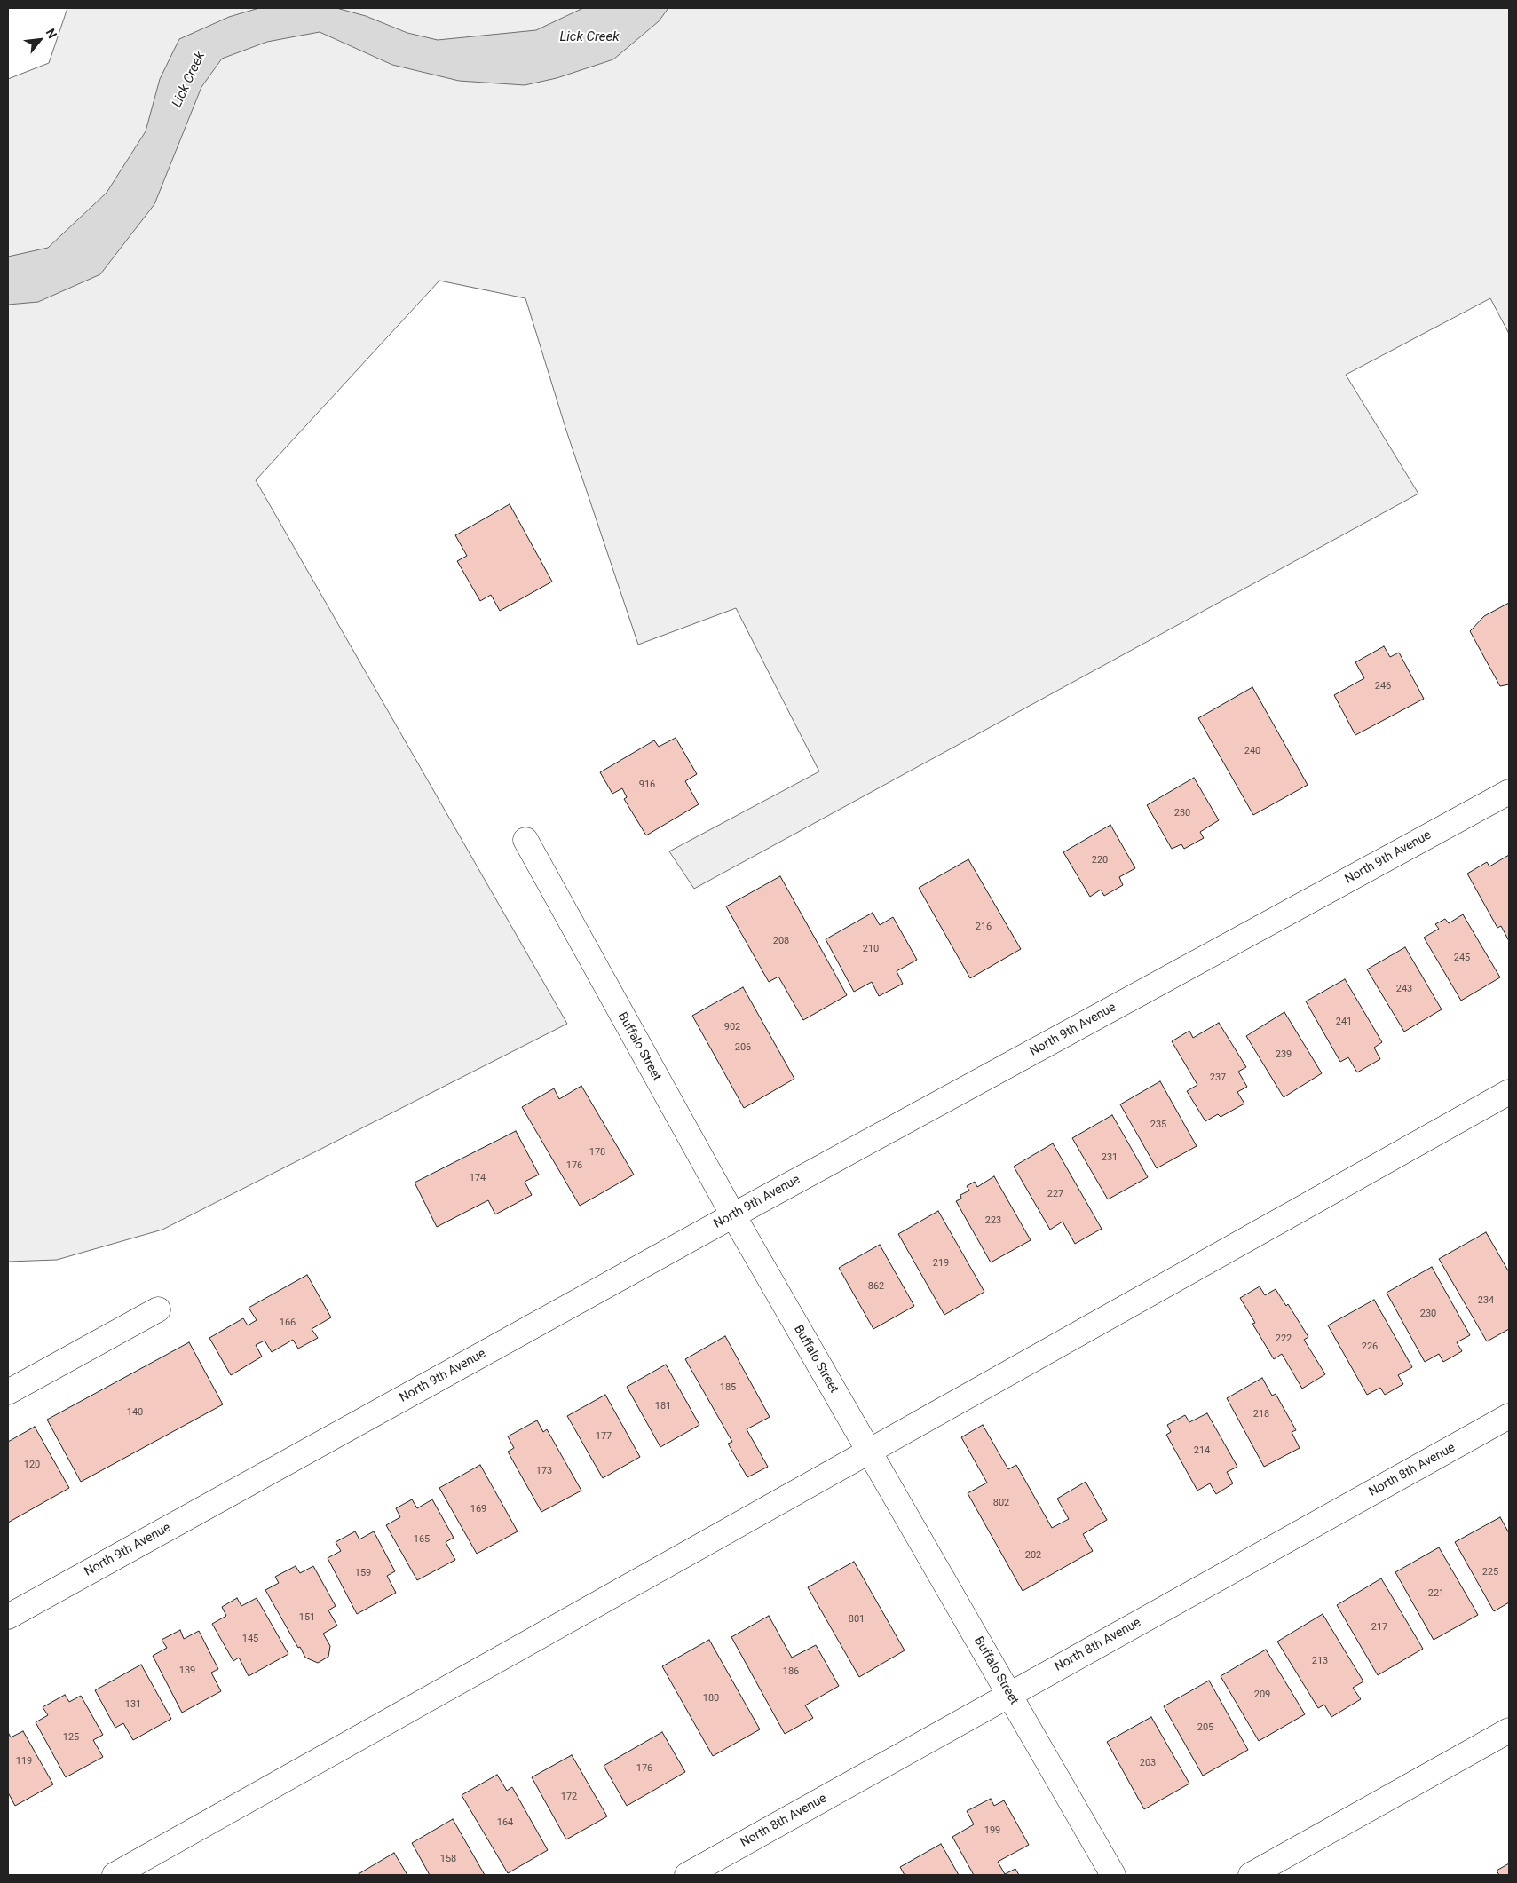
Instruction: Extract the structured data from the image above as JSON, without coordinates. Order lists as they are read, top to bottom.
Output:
{
  "streets": {
    "street": ["North 9th Avenue", "Buffalo Street", "North 8th Avenue"]
  },
  "crossings": [
    ["North 9th Avenue", "Buffalo Street"],
    ["Buffalo Street", "North 8th Avenue"]
  ],
  "water": ["Lick Creek"],
  "house_numbers": [
    "246",
    "240",
    "916",
    "230",
    "220",
    "216",
    "208",
    "210",
    "245",
    "243",
    "241",
    "902",
    "206",
    "239",
    "237",
    "235",
    "178",
    "231",
    "176",
    "174",
    "227",
    "223",
    "219",
    "862",
    "234",
    "230",
    "166",
    "222",
    "226",
    "185",
    "181",
    "140",
    "218",
    "177",
    "214",
    "120",
    "173",
    "802",
    "169",
    "165",
    "202",
    "225",
    "159",
    "221",
    "151",
    "801",
    "217",
    "145",
    "213",
    "139",
    "186",
    "209",
    "180",
    "131",
    "205",
    "125",
    "119",
    "203",
    "176",
    "172",
    "164",
    "199",
    "158"
  ],
  "north": "top right"
}
